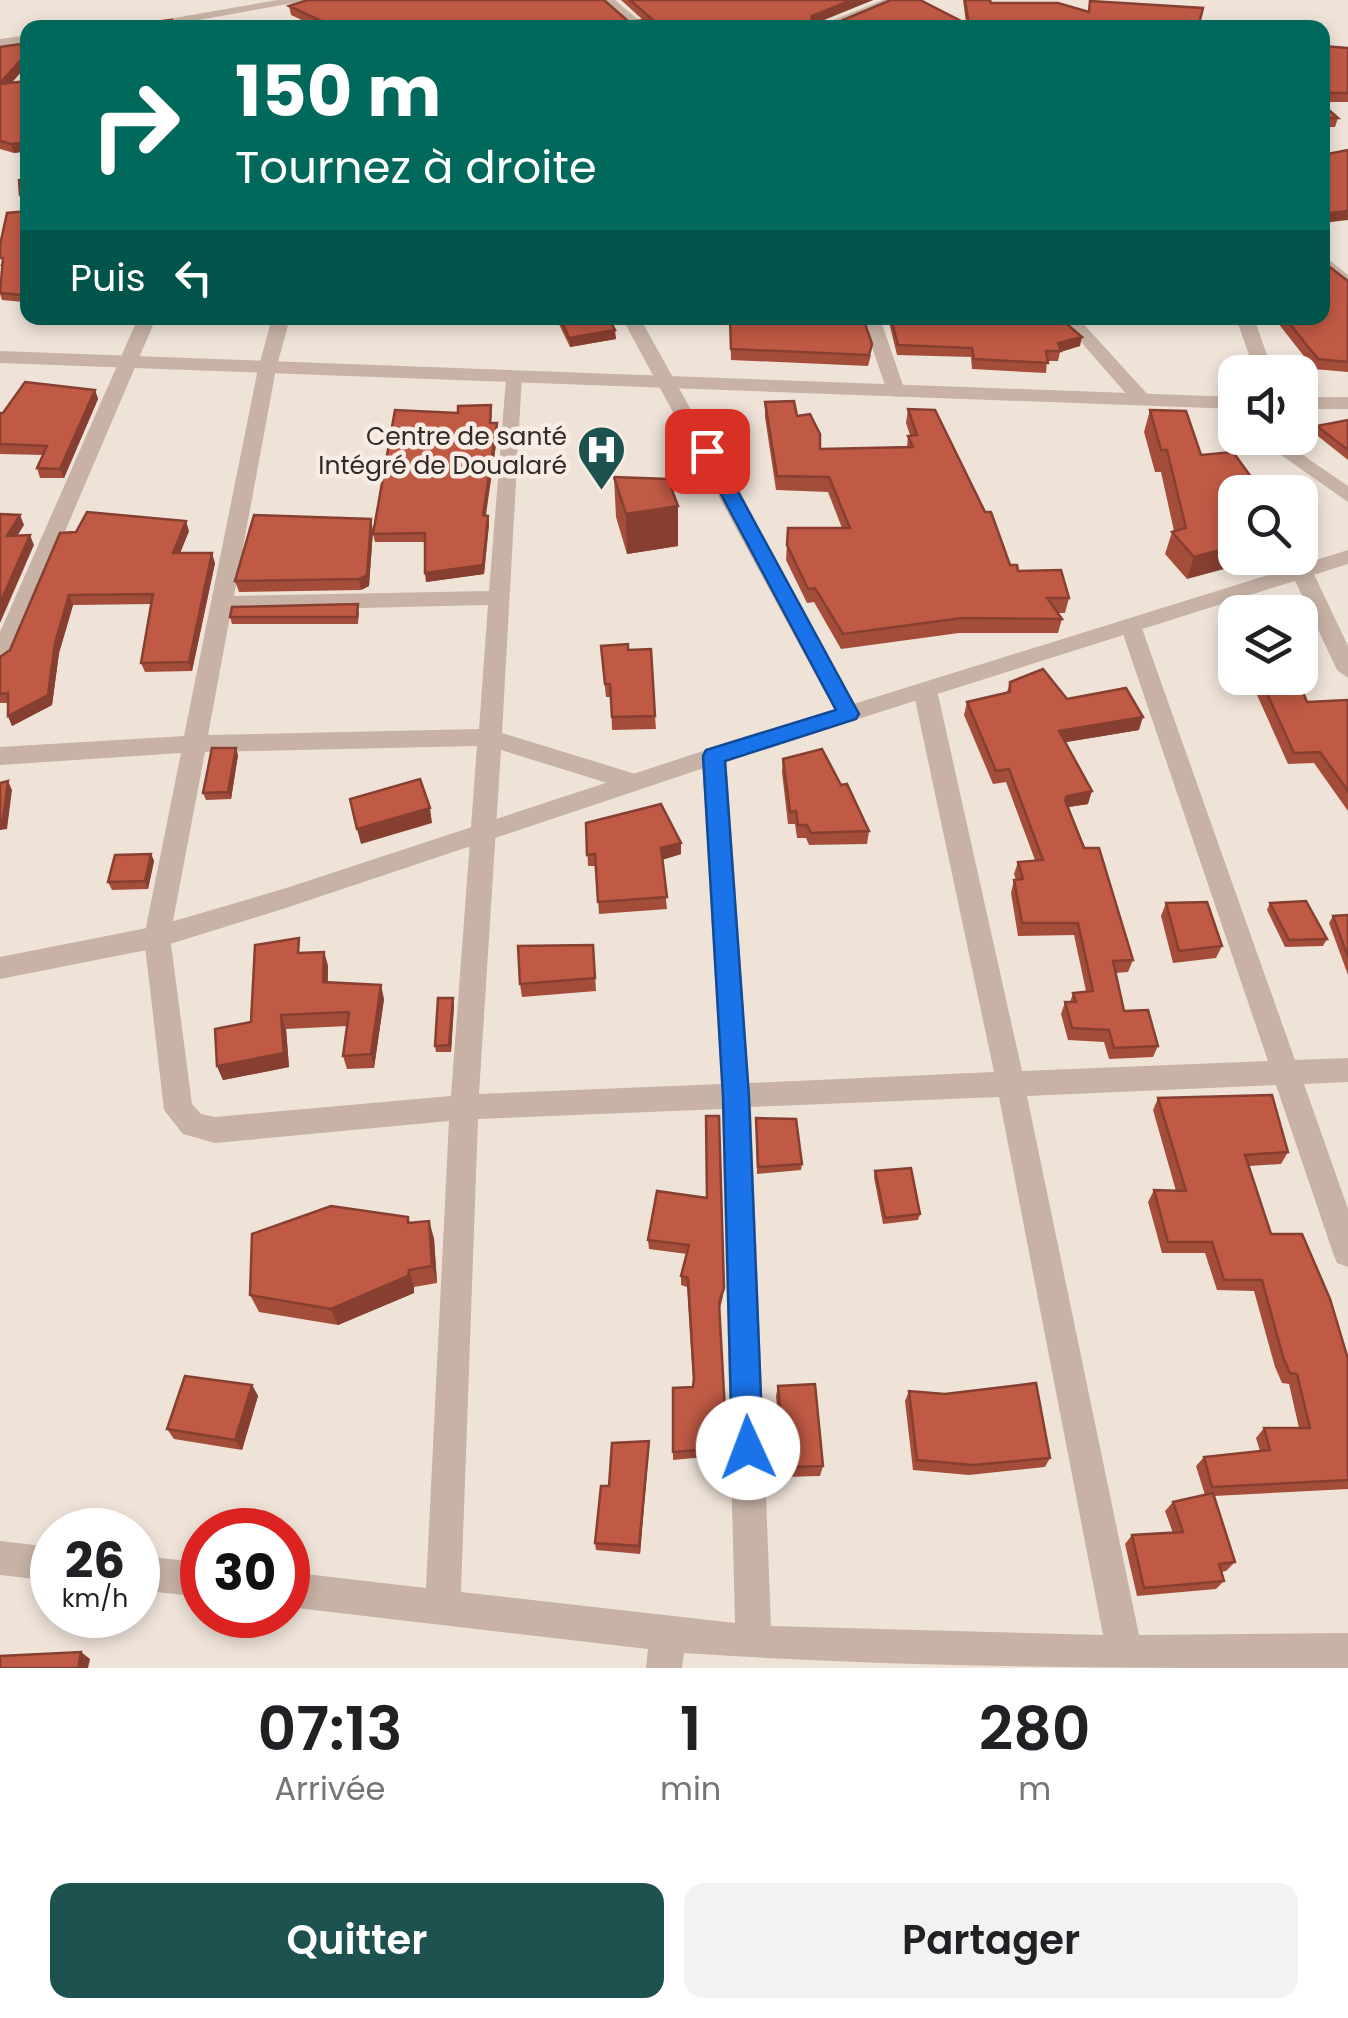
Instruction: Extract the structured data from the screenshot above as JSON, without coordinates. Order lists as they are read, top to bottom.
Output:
{
  "places": {
    "hospital": ["Centre de santé Intégré de Doualaré"]
  },
  "page": {
    "turn": ["150 m", "Tournez à droite"],
    "then": "Puis",
    "speed": "26 km/h",
    "limit": "30",
    "eta": [
      "07:13",
      "Arrivée",
      "1",
      "min",
      "280",
      "m"
    ],
    "buttons": ["Quitter", "Partager"]
  }
}
